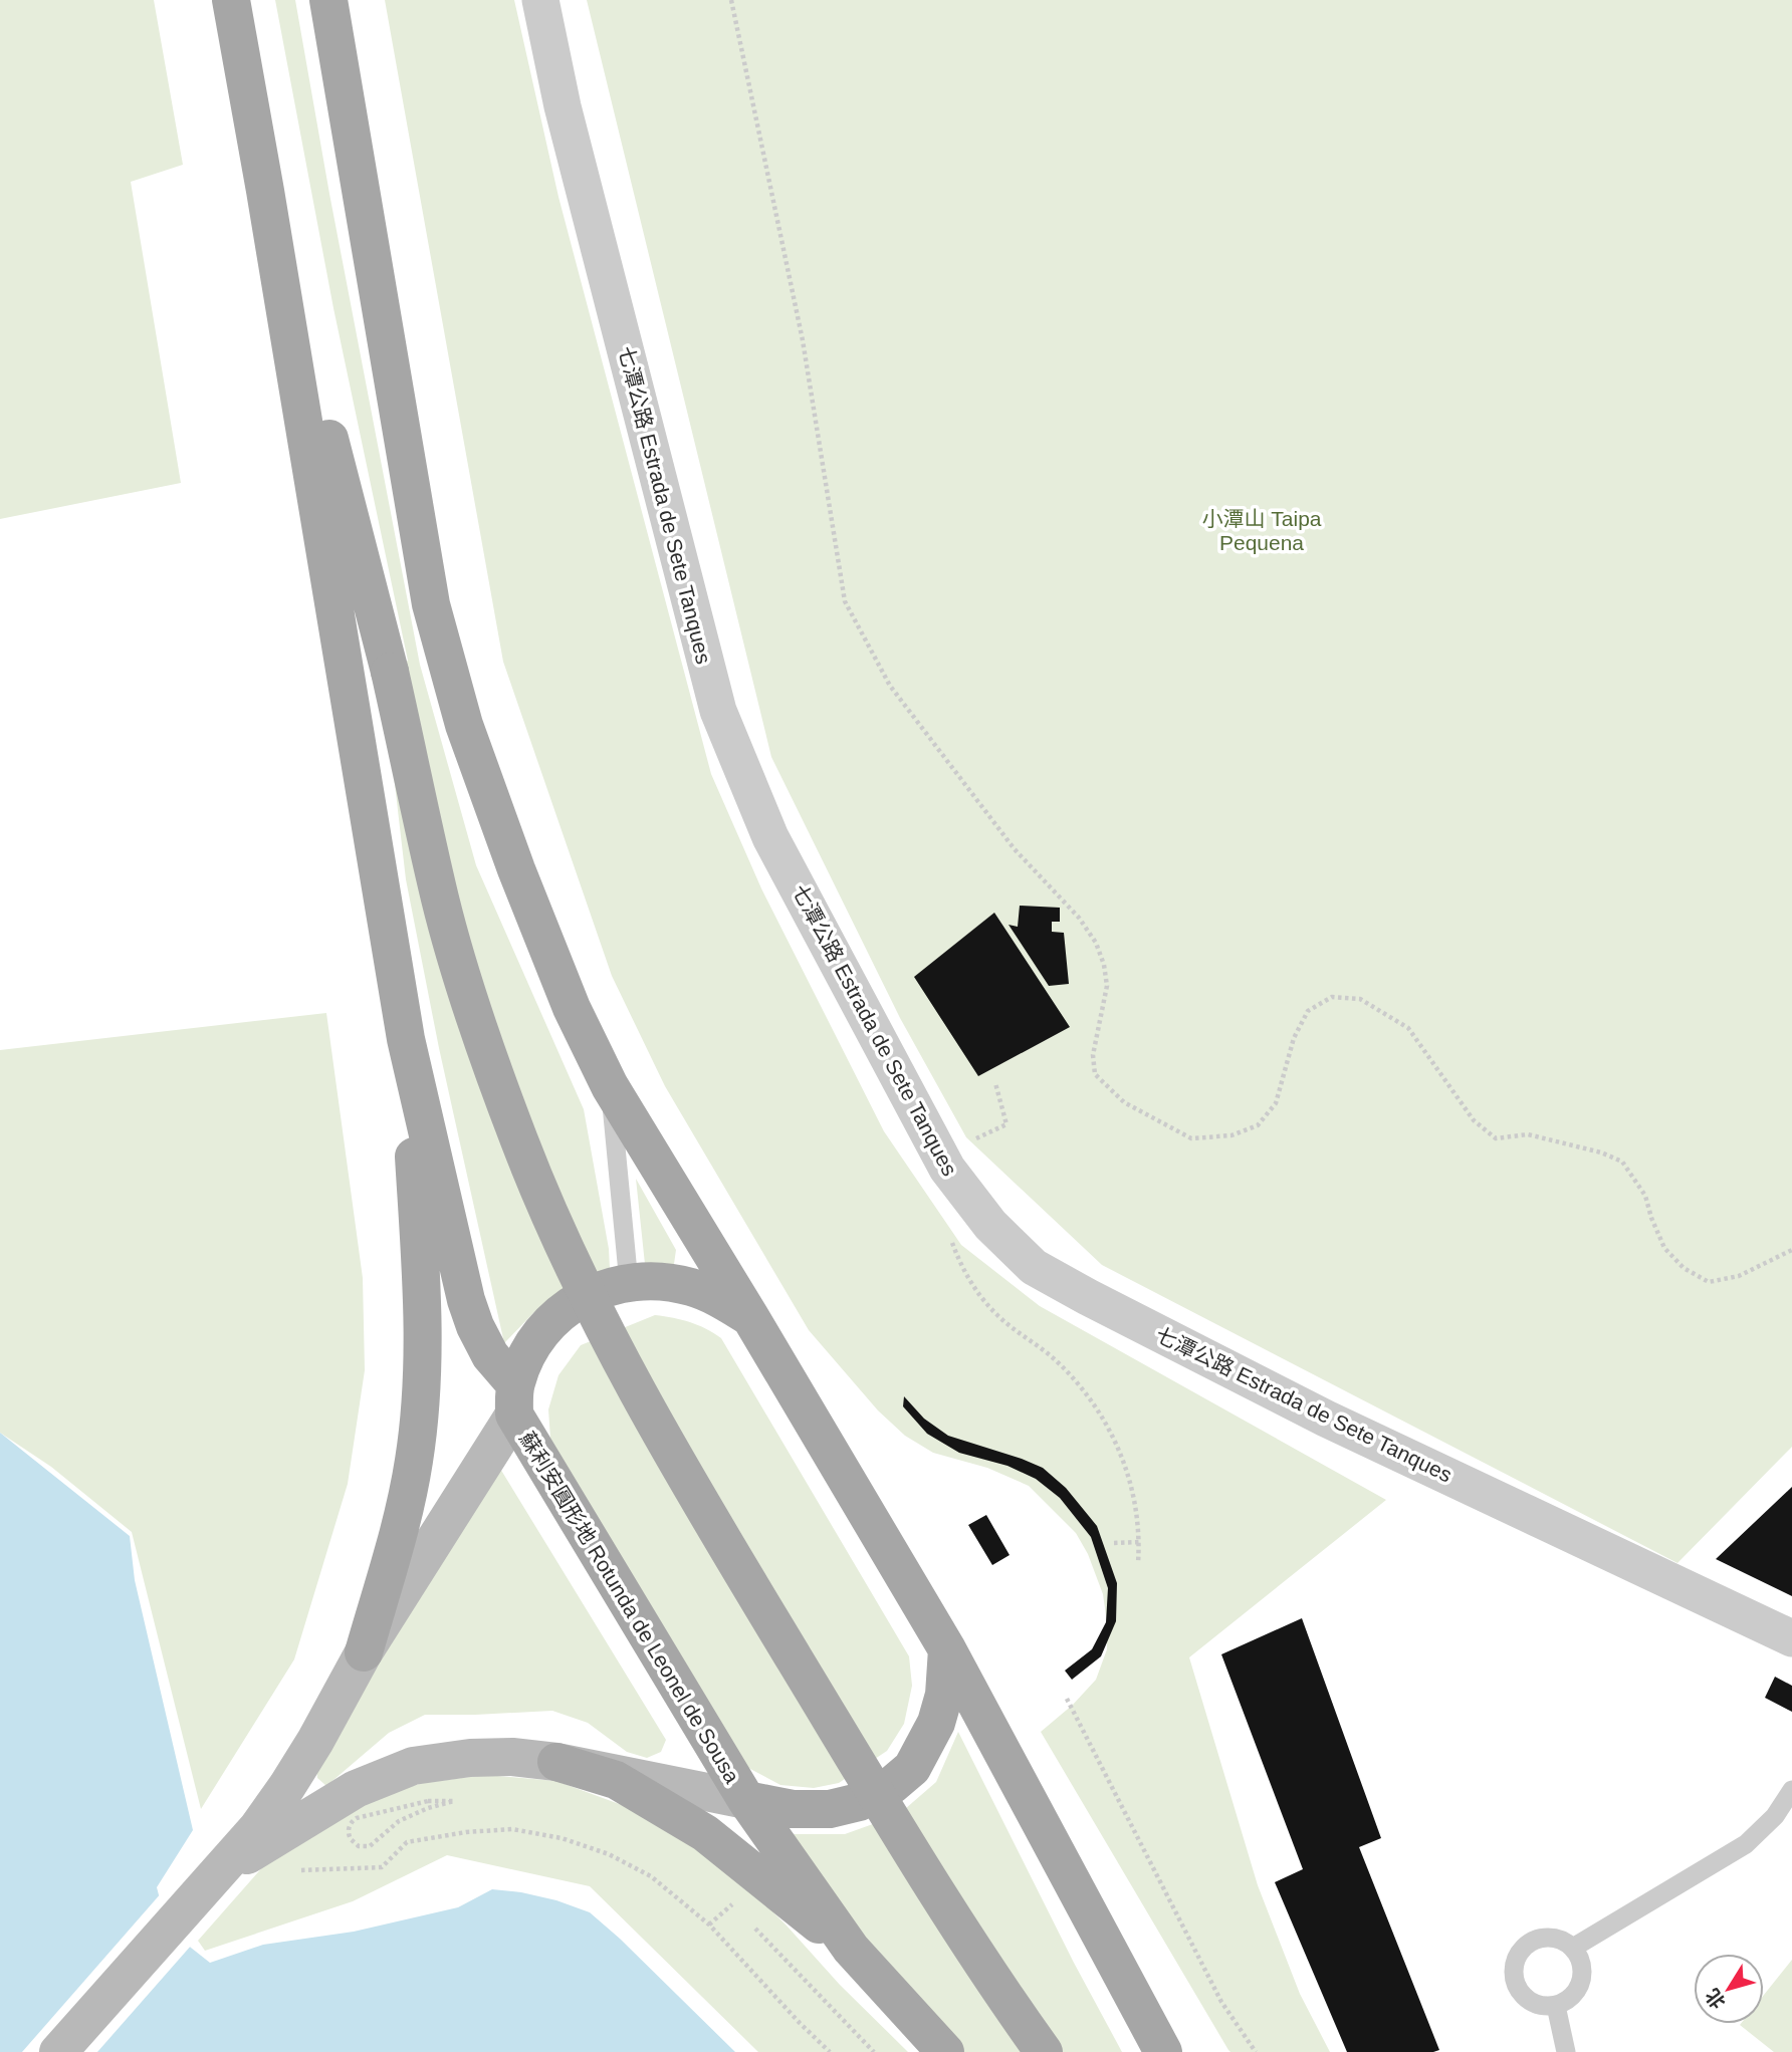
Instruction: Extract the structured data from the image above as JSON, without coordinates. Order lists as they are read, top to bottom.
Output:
{
  "streets": {
    "main road": ["蘇利安圓形地 Rotunda de Leonel de Sousa"],
    "street": ["七潭公路 Estrada de Sete Tanques"]
  },
  "parks": ["小潭山 Taipa Pequena"],
  "north": "bottom left"
}
